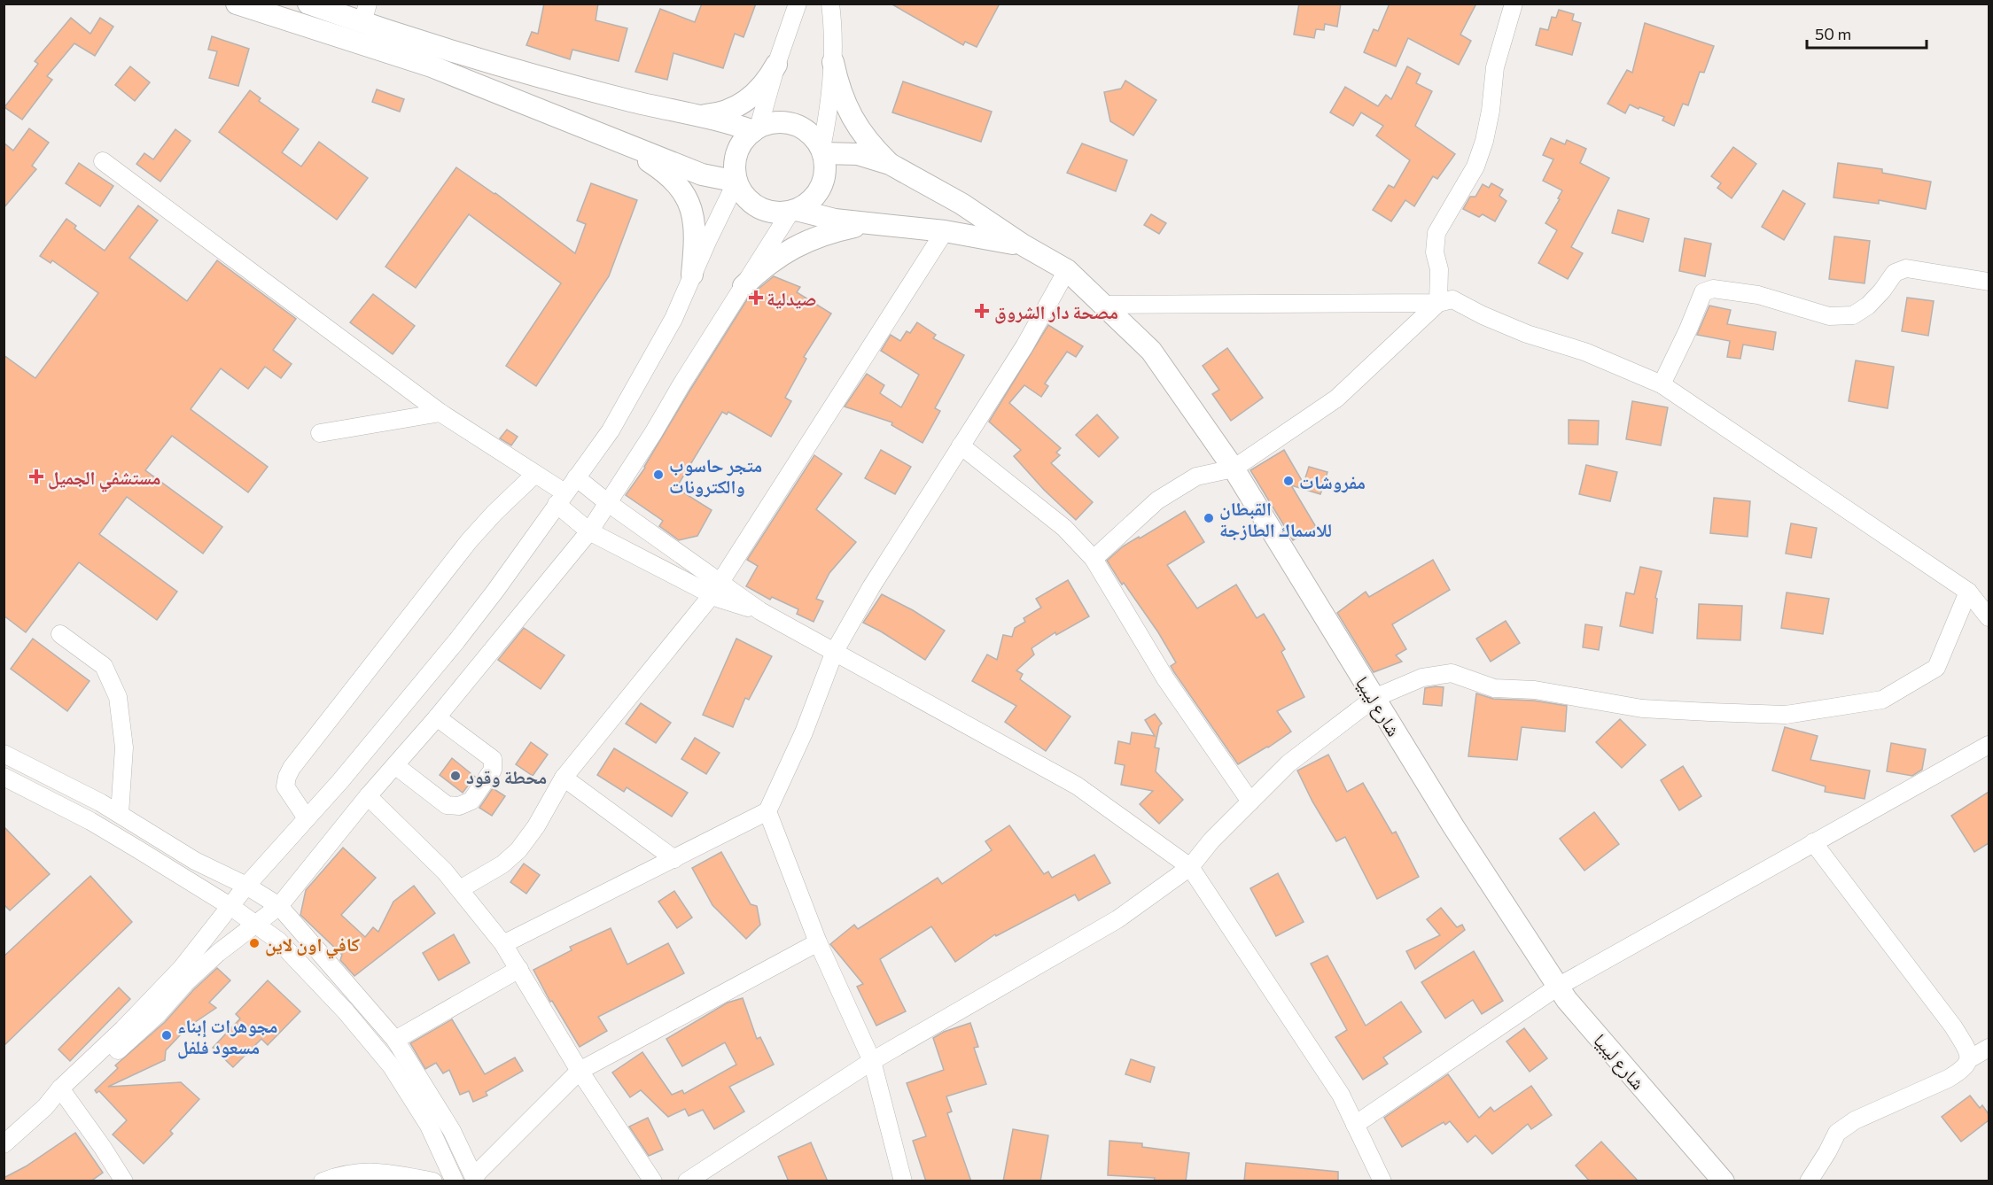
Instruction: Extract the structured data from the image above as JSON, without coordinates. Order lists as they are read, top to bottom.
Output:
{
  "streets": {
    "main road": ["شارع ليبيا"]
  },
  "places": {
    "health": ["صيدلية", "مصحة دار الشروق", "مستشفي الجميل"],
    "other": [
      "متجر حاسوب والكترونات",
      "مفروشات",
      "القبطان للاسماك الطازجة",
      "محطة وقود",
      "كافي اون لاين",
      "مجوهرات إبناء مسعود فلفل"
    ]
  },
  "scale_bar": "50 m"
}
